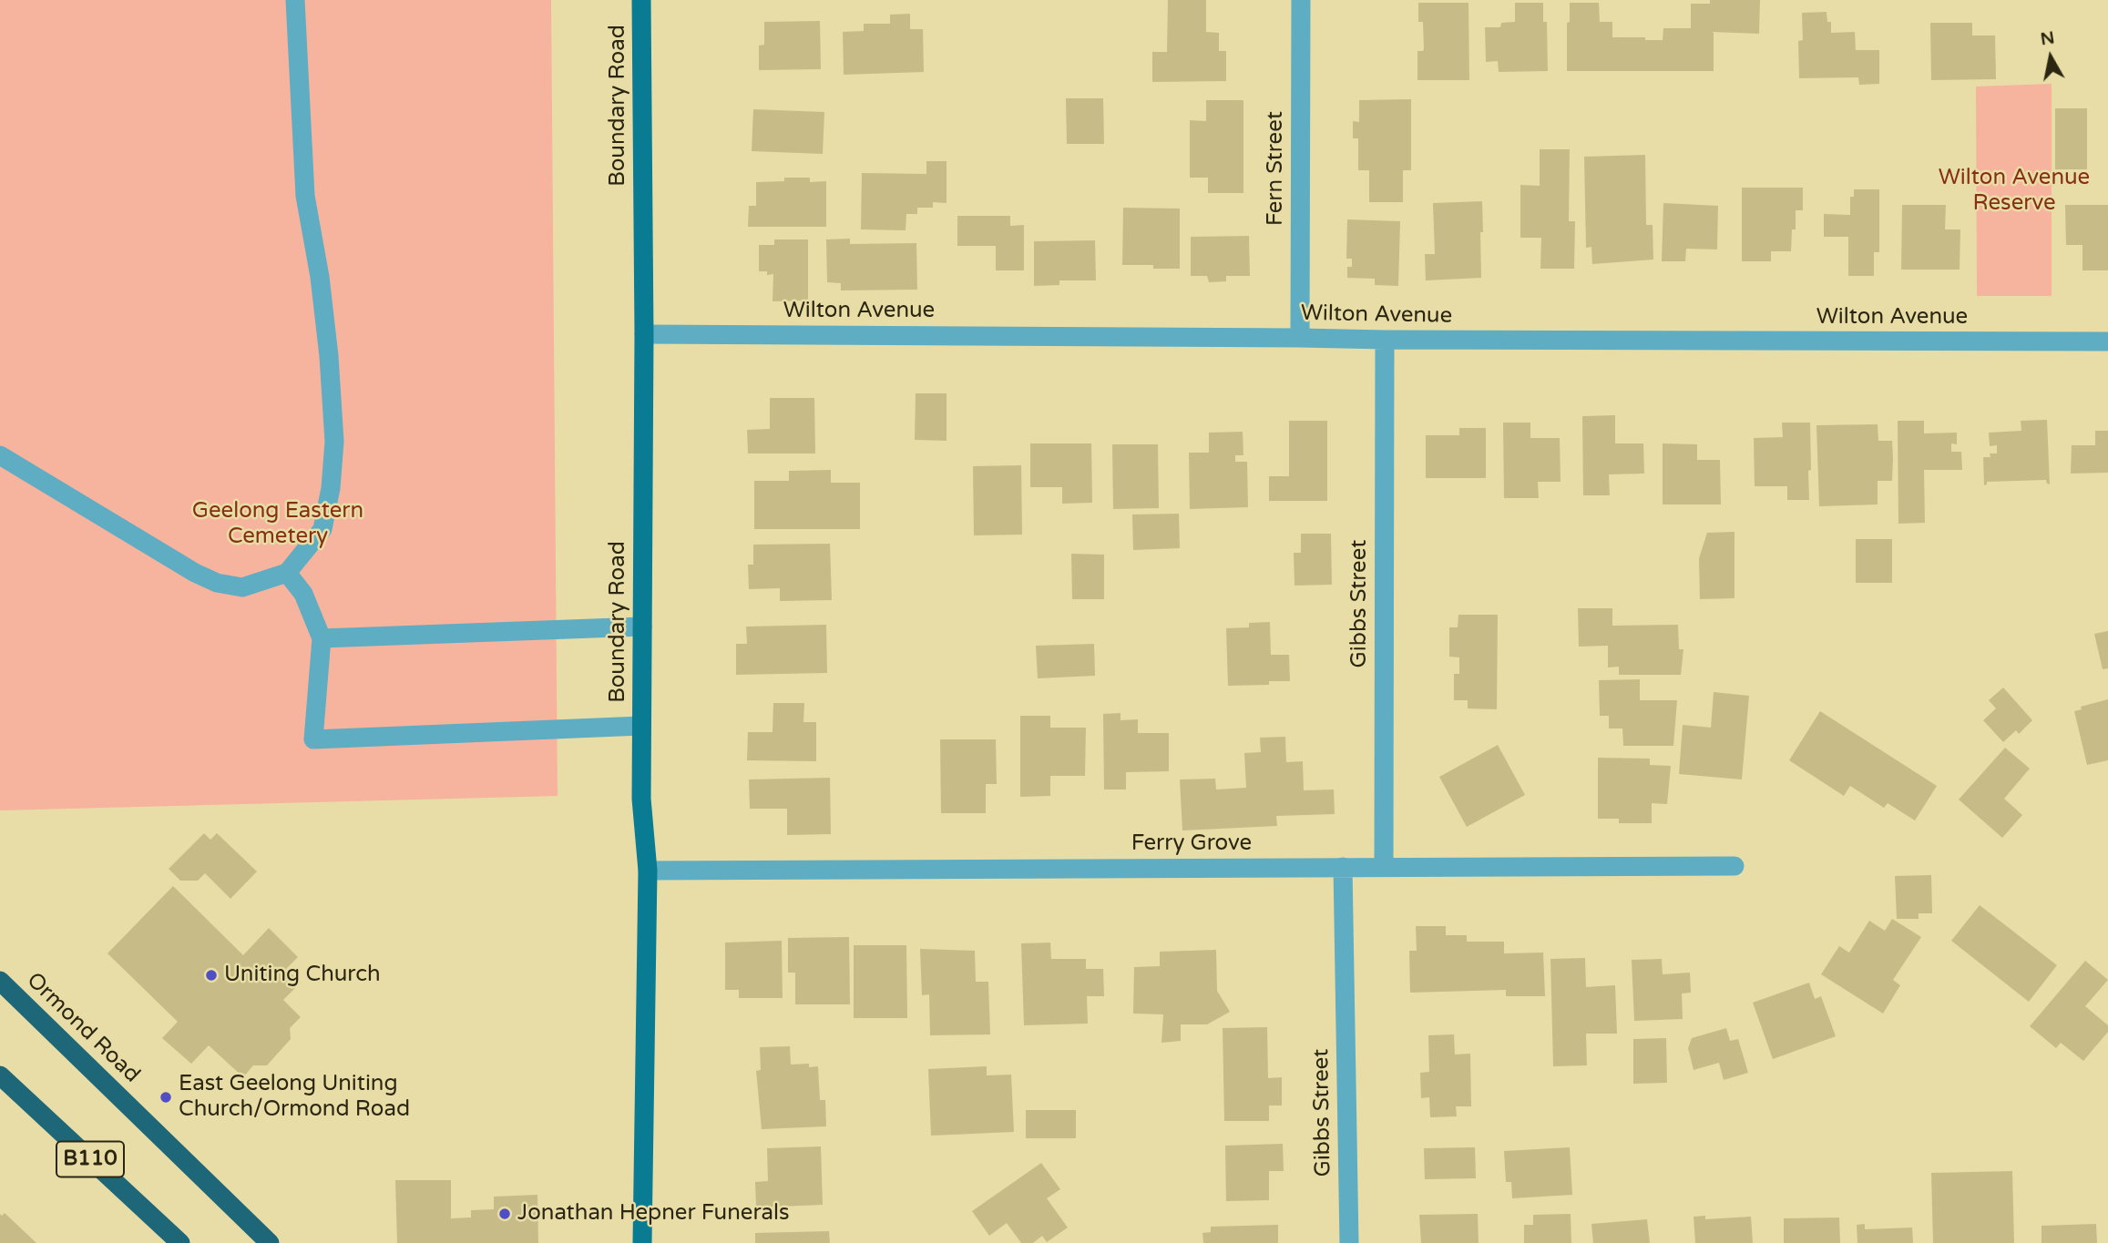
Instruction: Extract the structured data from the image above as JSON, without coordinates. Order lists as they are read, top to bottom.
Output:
{
  "streets": {
    "highway": ["Ormond Road", "B110"],
    "main road": ["Boundary Road"],
    "street": [
      "Fern Street",
      "Wilton Avenue",
      "Gibbs Street",
      "Ferry Grove"
    ]
  },
  "crossings": [
    ["Boundary Road", "Wilton Avenue"],
    ["Boundary Road", "Ferry Grove"],
    ["Fern Street", "Wilton Avenue"],
    ["Wilton Avenue", "Gibbs Street"],
    ["Gibbs Street", "Ferry Grove"]
  ],
  "parks": ["Wilton Avenue Reserve", "Geelong Eastern Cemetery"],
  "places": ["Uniting Church", "East Geelong Uniting Church/Ormond Road", "Jonathan Hepner Funerals"],
  "north": "top"
}
